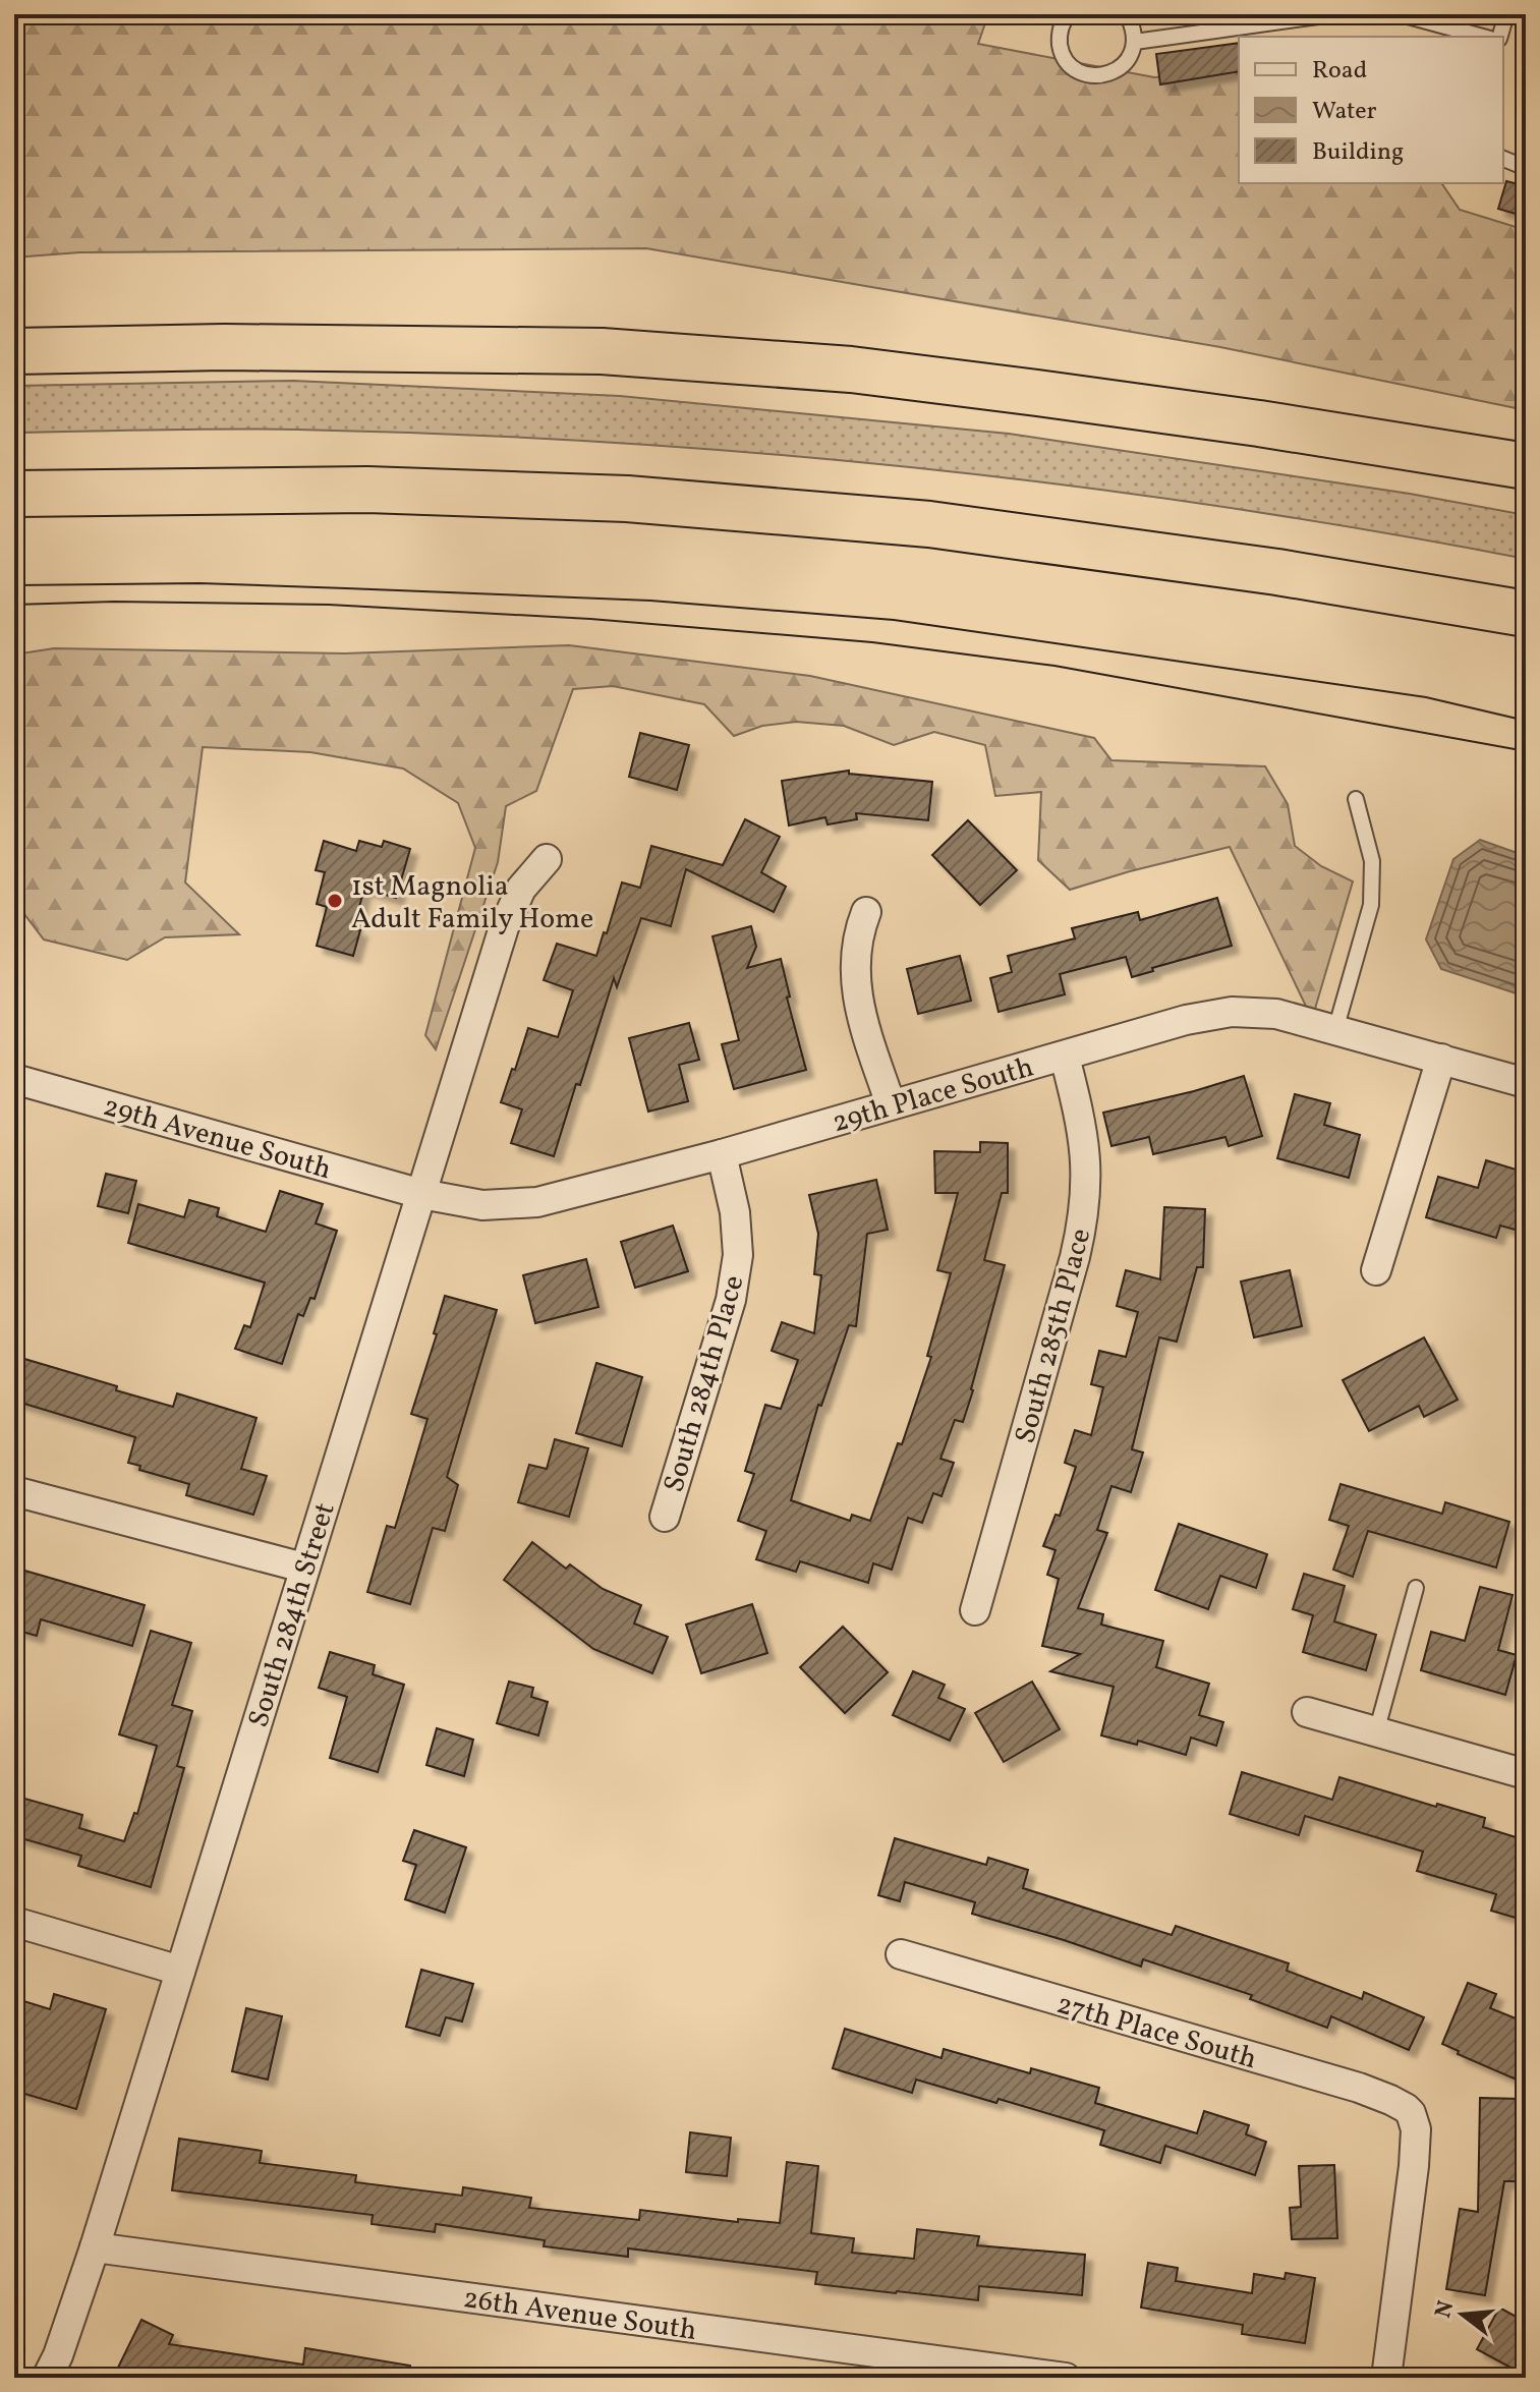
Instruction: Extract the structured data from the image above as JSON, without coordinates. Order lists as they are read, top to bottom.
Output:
{
  "streets": {
    "street": [
      "29th Place South",
      "29th Avenue South",
      "South 285th Place",
      "South 284th Place",
      "South 284th Street",
      "27th Place South",
      "26th Avenue South"
    ]
  },
  "crossings": [
    ["29th Place South", "29th Avenue South"],
    ["29th Place South", "South 285th Place"],
    ["29th Place South", "South 284th Place"],
    ["29th Place South", "South 284th Street"],
    ["29th Avenue South", "South 284th Street"],
    ["South 284th Street", "26th Avenue South"]
  ],
  "places": ["1st Magnolia Adult Family Home"],
  "legend": ["Road", "Water", "Building"],
  "north": "left"
}
